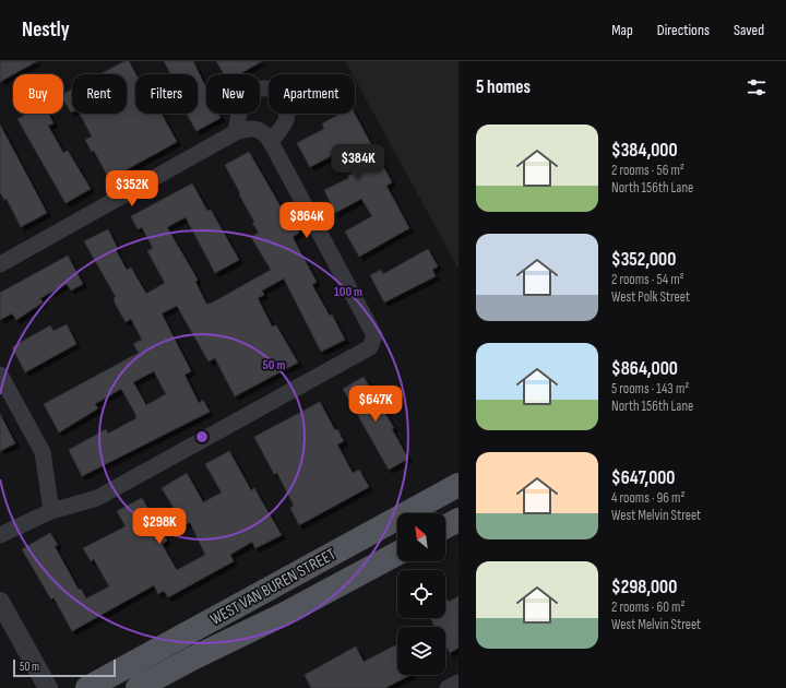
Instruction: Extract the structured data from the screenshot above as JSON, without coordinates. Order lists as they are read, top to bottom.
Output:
{
  "streets": {
    "main road": ["WEST VAN BUREN STREET"]
  },
  "scale_bar": "50 m",
  "north": "top left",
  "page": {
    "header": "Nestly",
    "nav": ["Map", "Directions", "Saved"],
    "heading": "5 homes",
    "chip": [
      "Buy",
      "Rent",
      "Filters",
      "New",
      "Apartment"
    ],
    "list": [
      {
        "name": "$384,000",
        "note": "2 rooms · 56 m² · North 156th Lane"
      },
      {
        "name": "$352,000",
        "note": "2 rooms · 54 m² · West Polk Street"
      },
      {
        "name": "$864,000",
        "note": "5 rooms · 143 m² · North 156th Lane"
      },
      {
        "name": "$647,000",
        "note": "4 rooms · 96 m² · West Melvin Street"
      },
      {
        "name": "$298,000",
        "note": "2 rooms · 60 m² · West Melvin Street"
      }
    ],
    "price": [
      "$384K",
      "$352K",
      "$864K",
      "$647K",
      "$298K"
    ],
    "scale": "50 m"
  },
  "rings": ["100 m", "50 m"]
}
